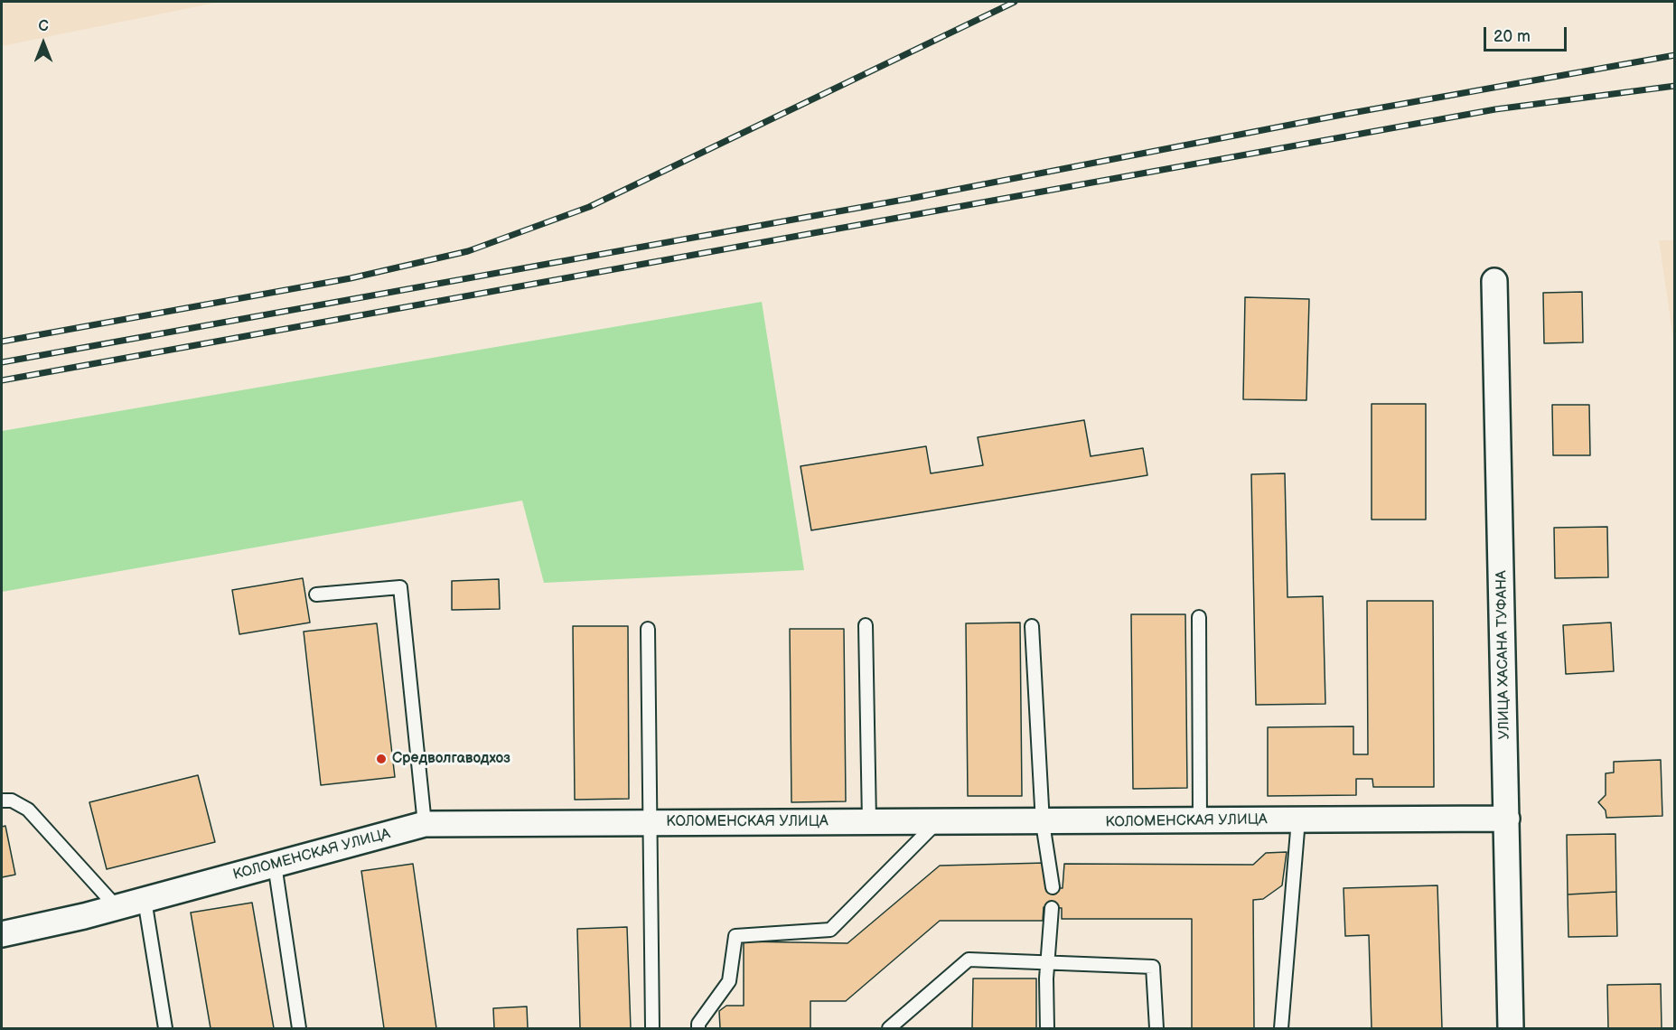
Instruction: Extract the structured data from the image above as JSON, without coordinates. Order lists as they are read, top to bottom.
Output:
{
  "streets": {
    "street": ["УЛИЦА ХАСАНА ТУФАНА", "КОЛОМЕНСКАЯ УЛИЦА"]
  },
  "crossings": [
    ["УЛИЦА ХАСАНА ТУФАНА", "КОЛОМЕНСКАЯ УЛИЦА"]
  ],
  "places": ["Средволгаводхоз"],
  "scale_bar": "20 m",
  "north": "top"
}
